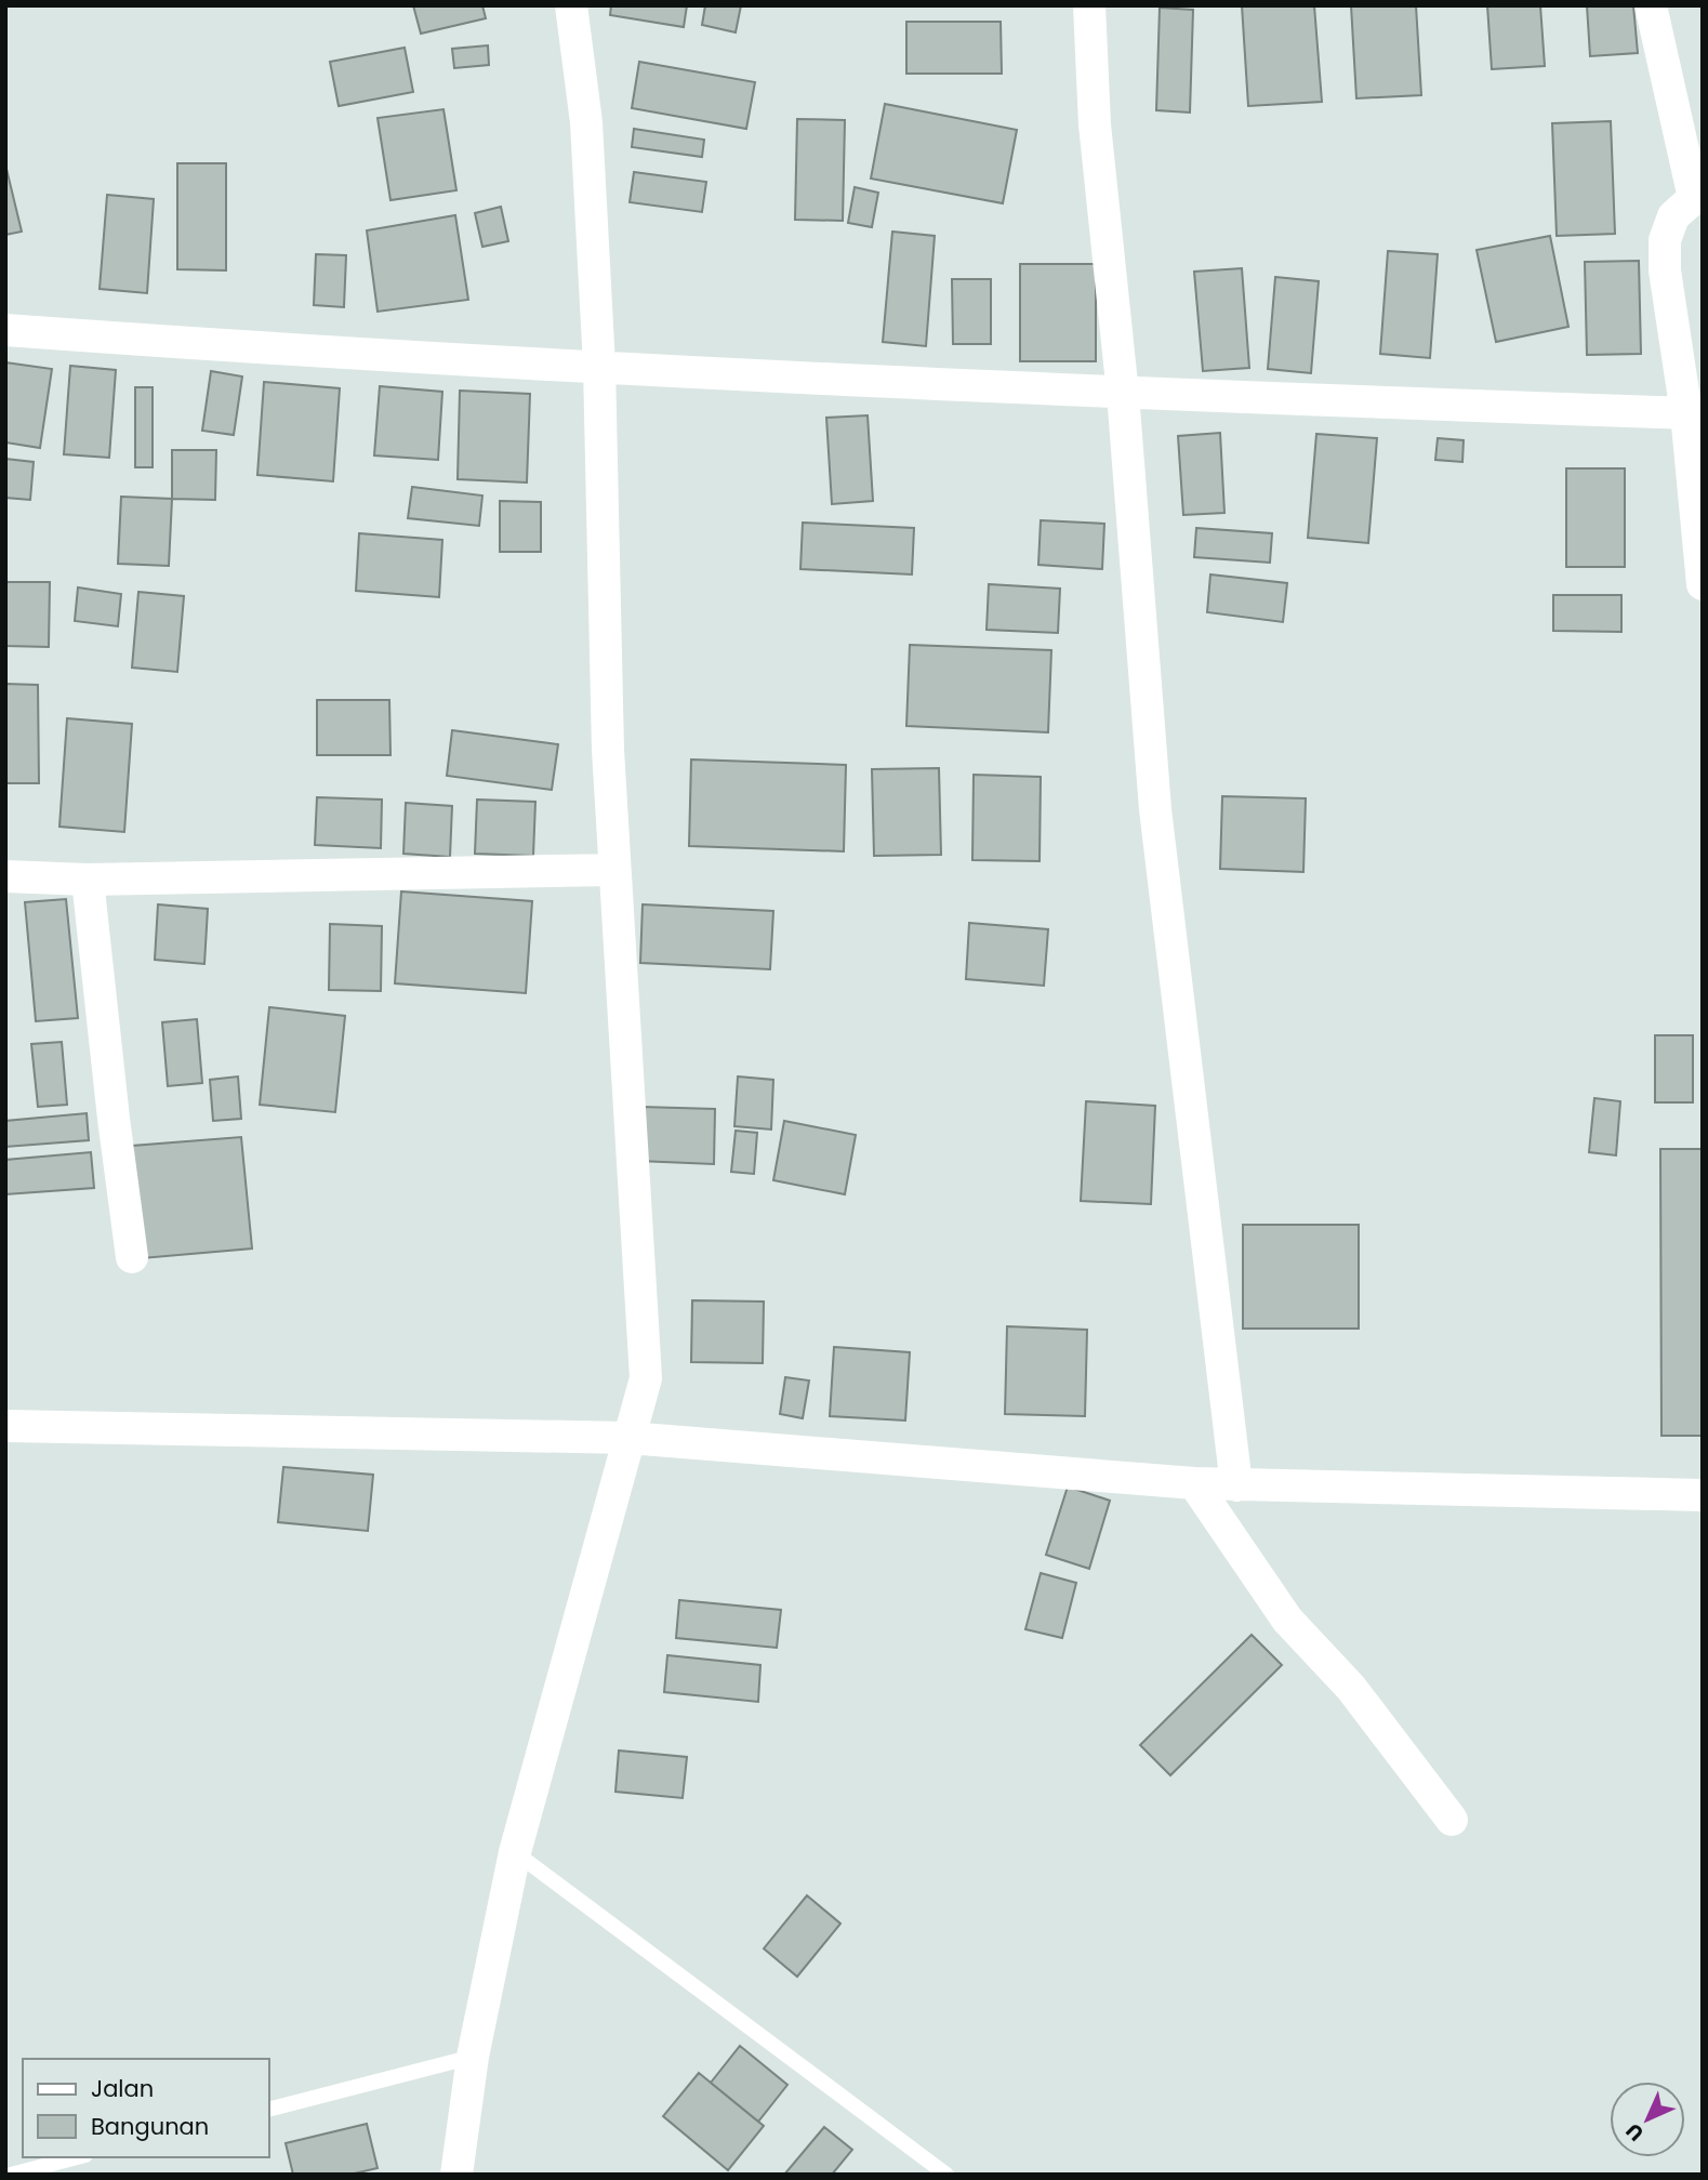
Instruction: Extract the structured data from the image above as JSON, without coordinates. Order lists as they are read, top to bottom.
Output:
{
  "legend": ["Jalan", "Bangunan"],
  "north": "bottom left"
}
